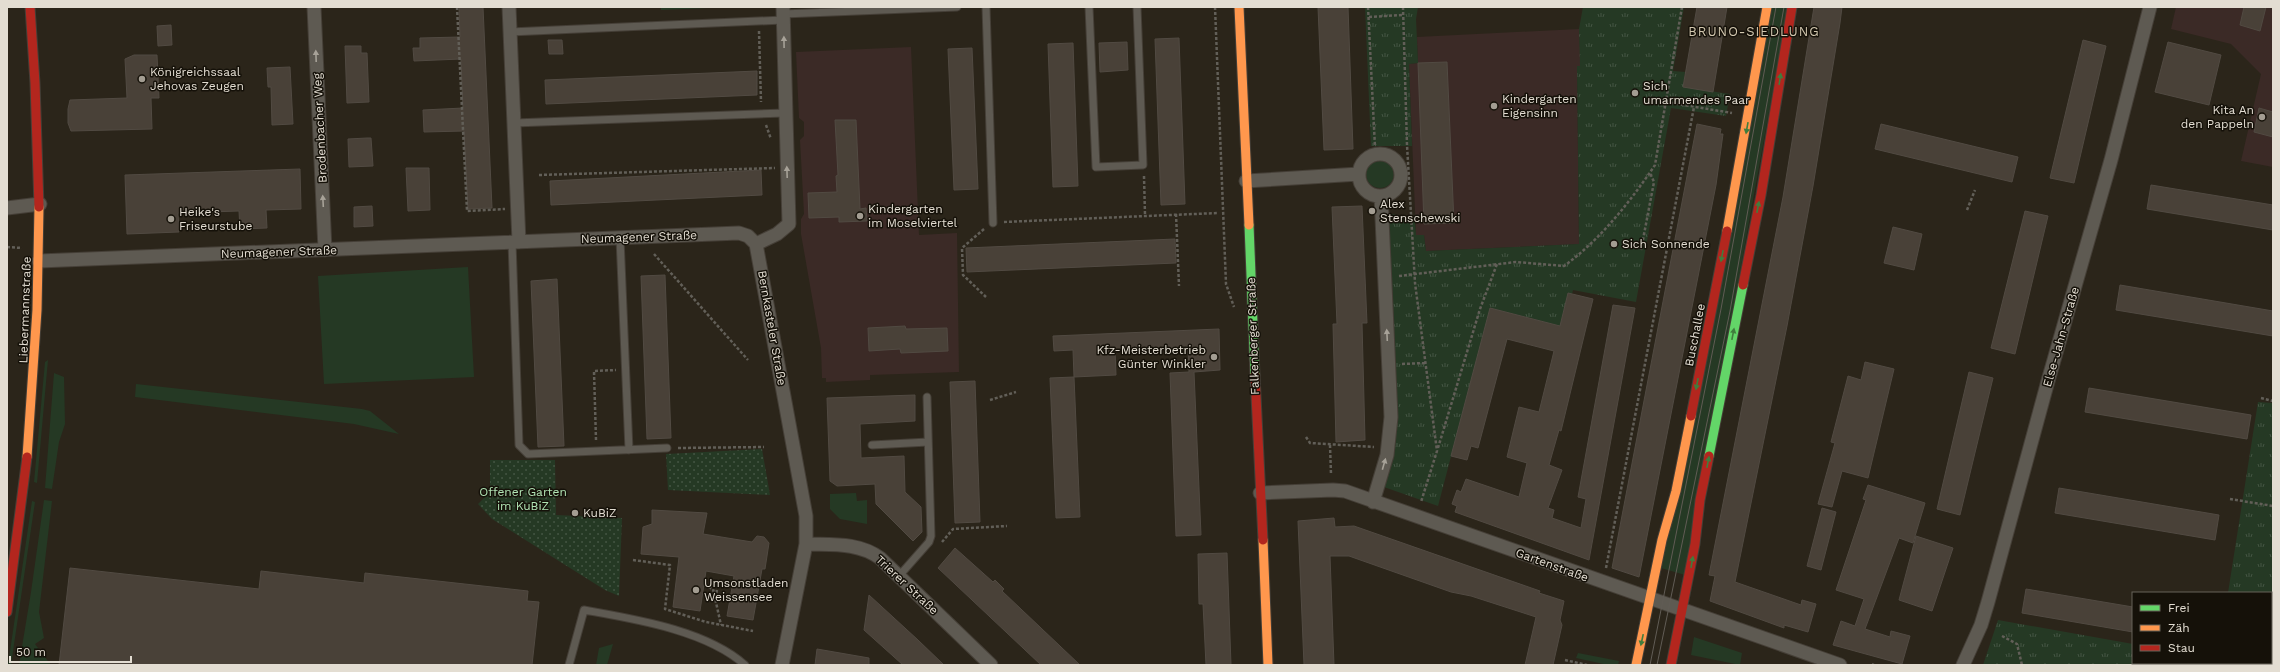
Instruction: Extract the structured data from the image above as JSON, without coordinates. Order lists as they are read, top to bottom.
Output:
{
  "streets": {
    "main road": ["Liebermannstraße", "Buschallee", "Falkenberger Straße"],
    "street": [
      "Brodenbacher Weg",
      "Neumagener Straße",
      "Bernkasteler Straße",
      "Else-Jahn-Straße",
      "Gartenstraße",
      "Trierer Straße"
    ]
  },
  "crossings": [
    ["Brodenbacher Weg", "Neumagener Straße"],
    ["Neumagener Straße", "Liebermannstraße"],
    ["Neumagener Straße", "Bernkasteler Straße"],
    ["Bernkasteler Straße", "Trierer Straße"],
    ["Buschallee", "Gartenstraße"],
    ["Falkenberger Straße", "Gartenstraße"]
  ],
  "one_way": ["Brodenbacher Weg"],
  "districts": ["BRUNO-SIEDLUNG"],
  "parks": ["Offener Garten im KuBiZ"],
  "places": [
    "Königreichssaal Jehovas Zeugen",
    "Sich umarmendes Paar",
    "Kindergarten Eigensinn",
    "Kita An den Pappeln",
    "Alex Stenschewski",
    "Kindergarten im Moselviertel",
    "Heike's Friseurstube",
    "Sich Sonnende",
    "Kfz-Meisterbetrieb Günter Winkler",
    "KuBiZ",
    "Umsonstladen Weissensee"
  ],
  "legend": ["Frei", "Zäh", "Stau"],
  "scale_bar": "50 m"
}
